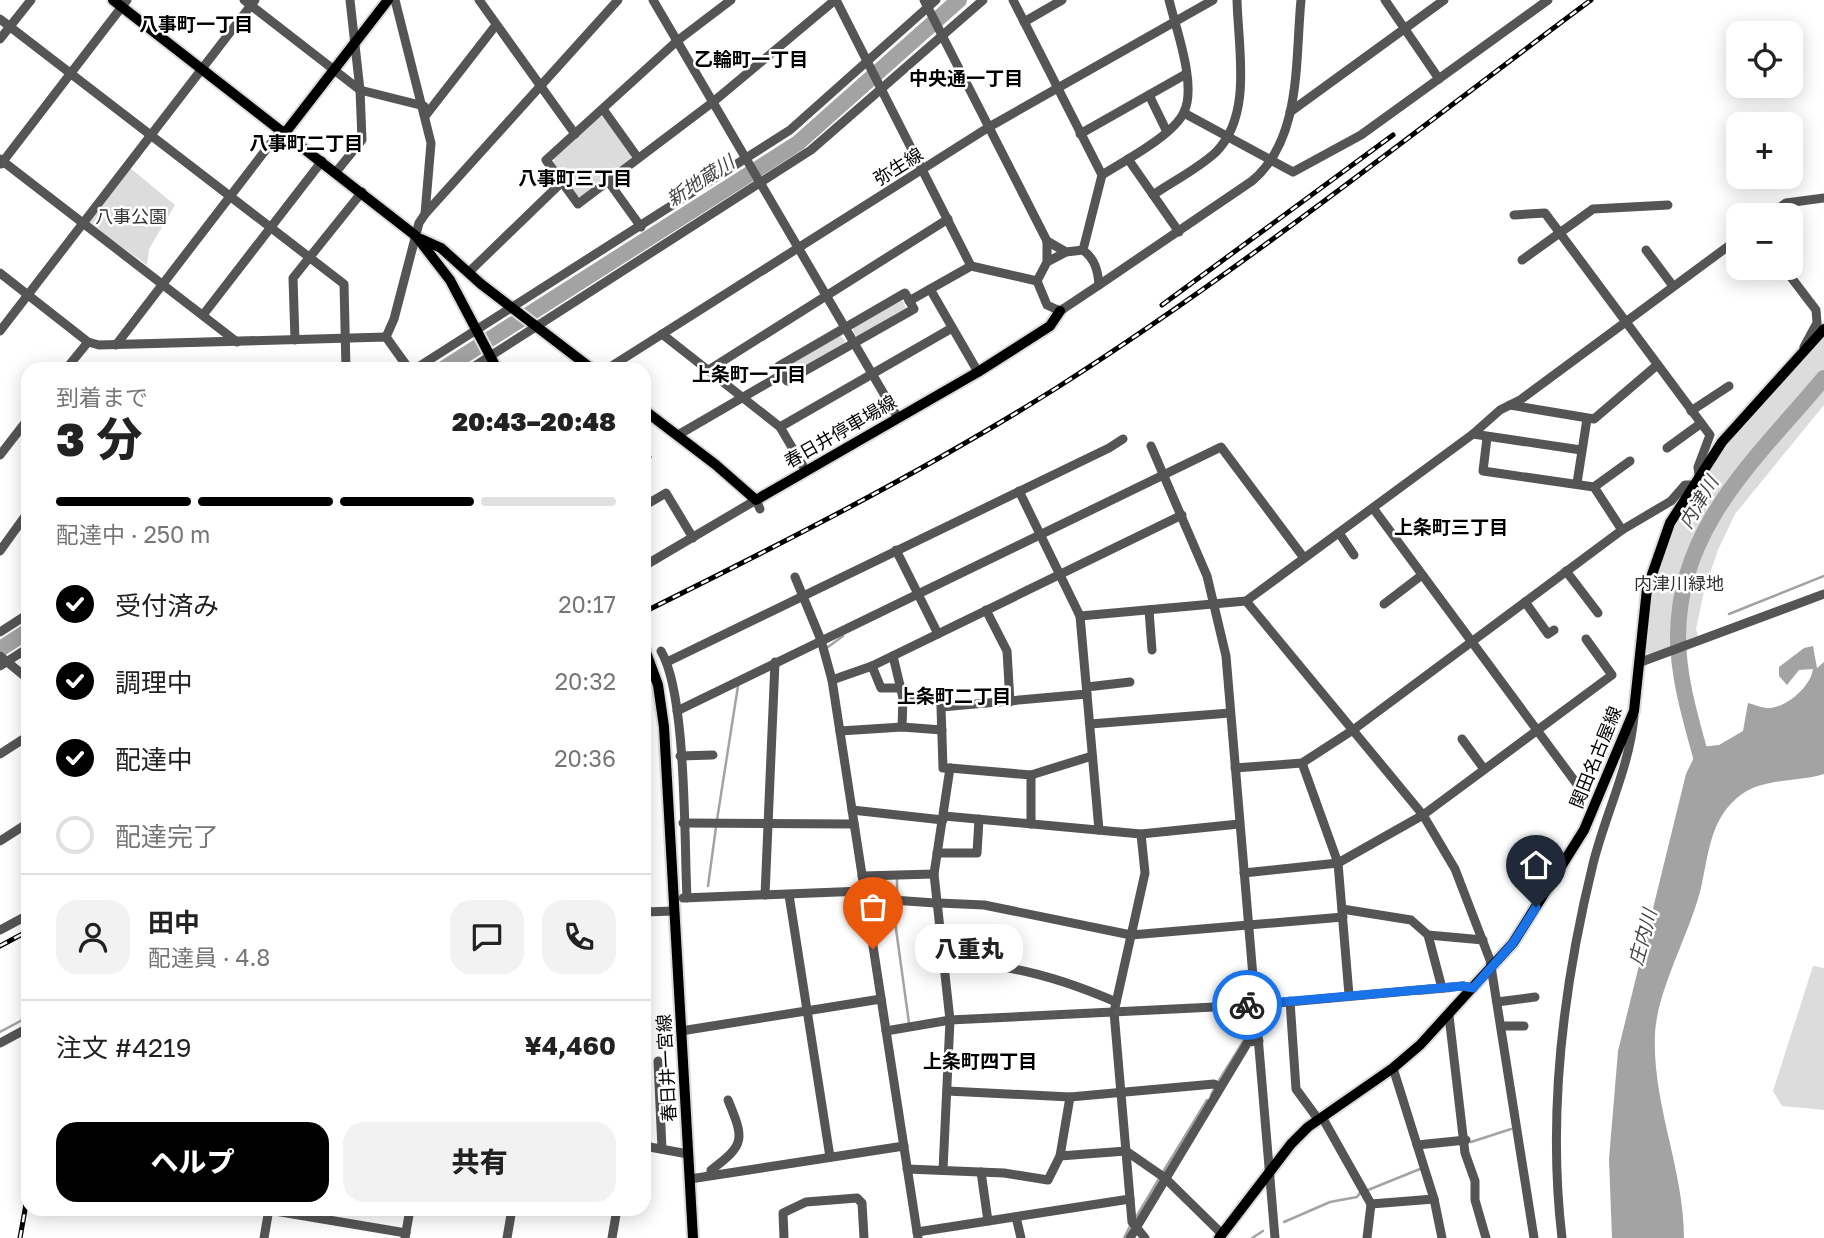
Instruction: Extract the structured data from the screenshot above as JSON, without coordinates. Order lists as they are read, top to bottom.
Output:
{
  "streets": {
    "main road": ["春日井停車場線", "関田名古屋線", "春日井一宮線"],
    "street": ["弥生線"]
  },
  "districts": [
    "八事町一丁目",
    "乙輪町一丁目",
    "中央通一丁目",
    "八事町二丁目",
    "八事町三丁目",
    "上条町一丁目",
    "上条町三丁目",
    "上条町二丁目",
    "上条町四丁目"
  ],
  "water": ["新地蔵川", "内津川", "庄内川"],
  "parks": ["八事公園", "内津川緑地"],
  "places": ["八重丸"],
  "page": {
    "map_buttons": ["+", "−"],
    "heading": ["3 分", "到着まで", "20:43–20:48"],
    "panel": [
      "田中",
      "配達員 · 4.8",
      "注文 #4219",
      "¥4,460"
    ],
    "bar": "配達中 · 250 m",
    "list": [
      ["受付済み", "20:17"],
      ["調理中", "20:32"],
      ["配達中", "20:36"],
      "配達完了"
    ],
    "bubble": "八重丸",
    "buttons": ["ヘルプ", "共有"]
  }
}
